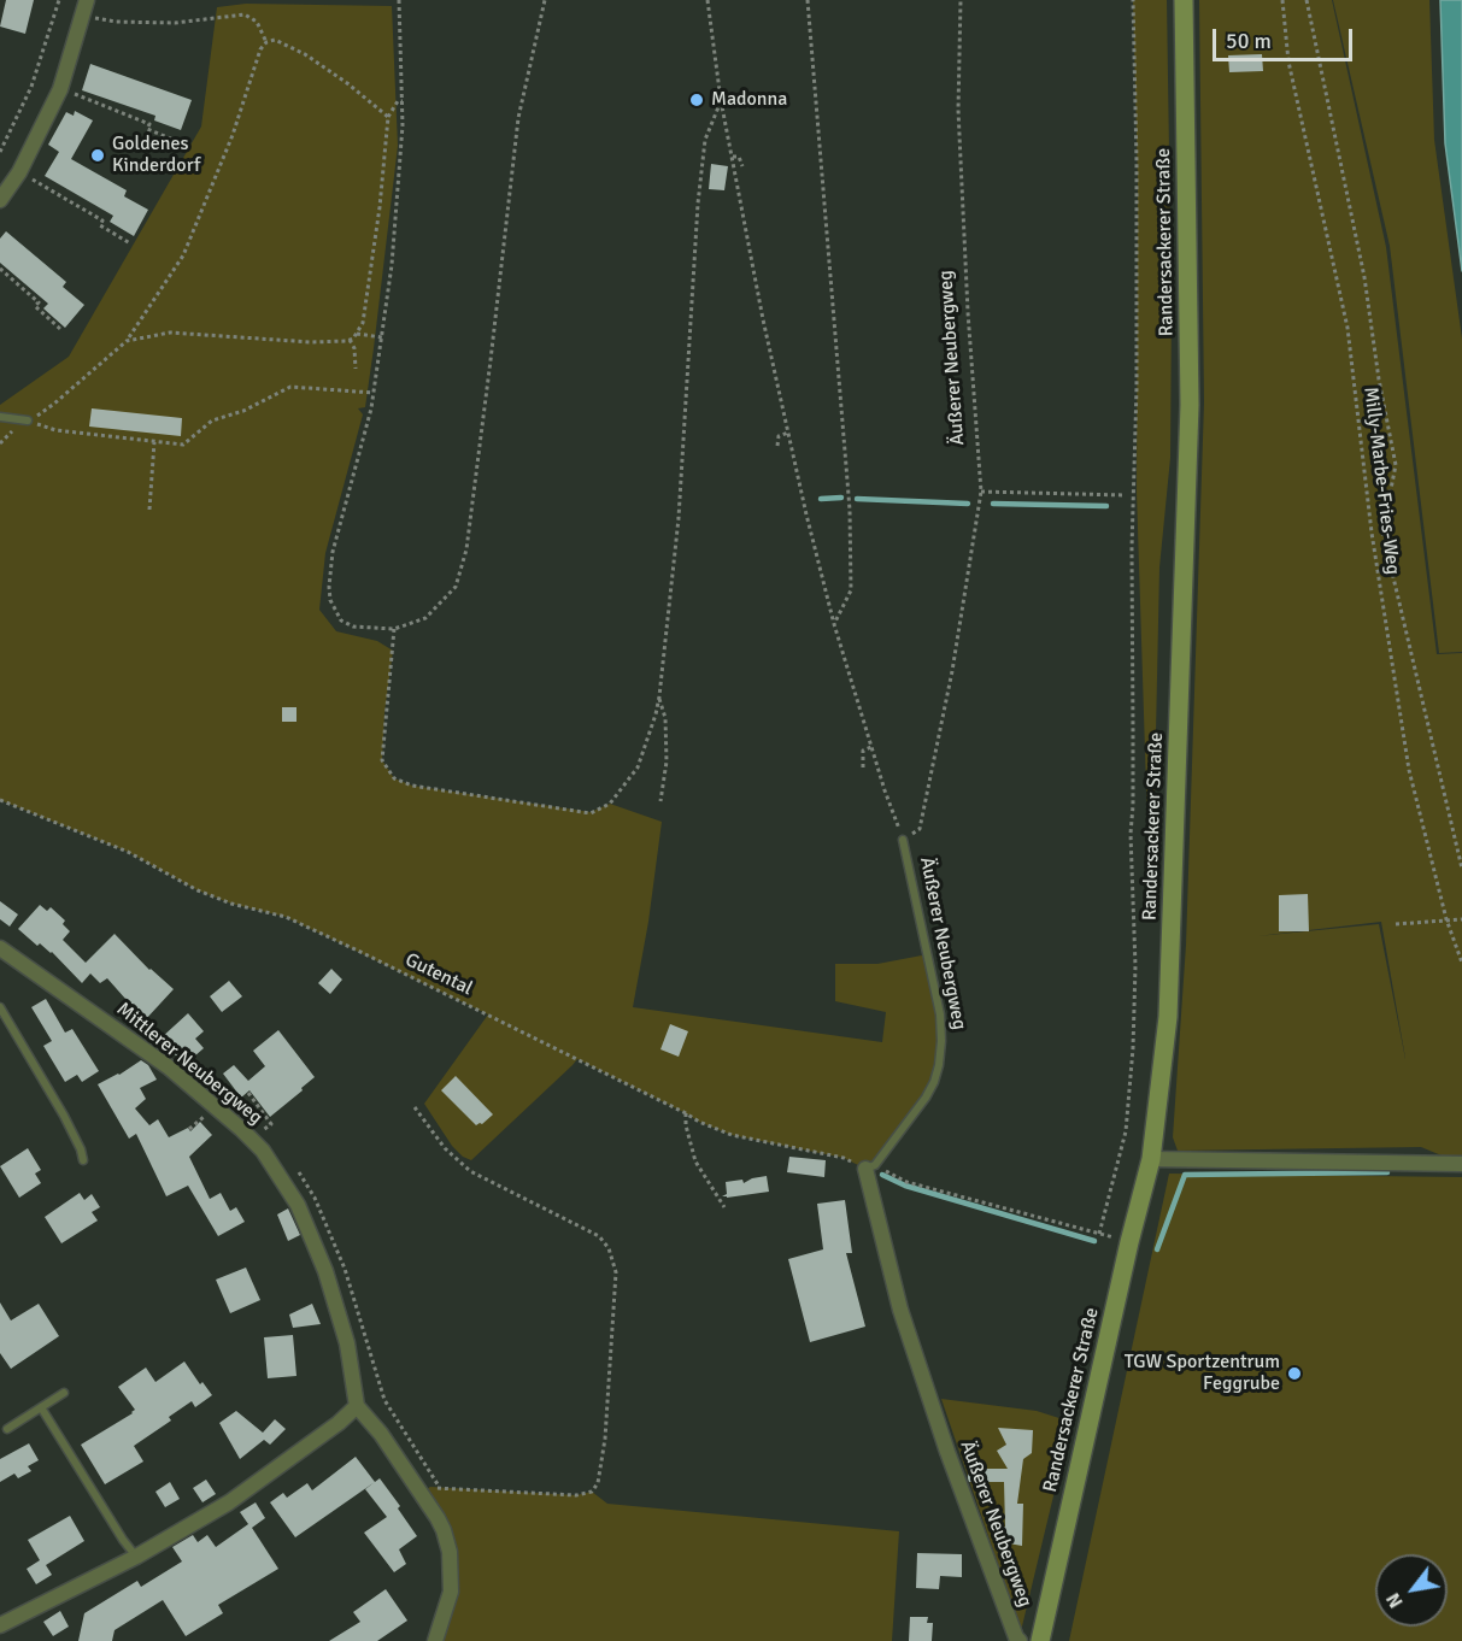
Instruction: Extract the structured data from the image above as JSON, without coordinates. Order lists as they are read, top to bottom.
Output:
{
  "streets": {
    "main road": ["Randersackerer Straße"],
    "street": ["Äußerer Neubergweg", "Mittlerer Neubergweg"],
    "path": ["Milly-Marbe-Fries-Weg", "Gutental"]
  },
  "crossings": [
    ["Randersackerer Straße", "Gutental"],
    ["Äußerer Neubergweg", "Gutental"]
  ],
  "places": ["Madonna", "Goldenes Kinderdorf", "TGW Sportzentrum Feggrube"],
  "scale_bar": "50 m",
  "north": "bottom left"
}
